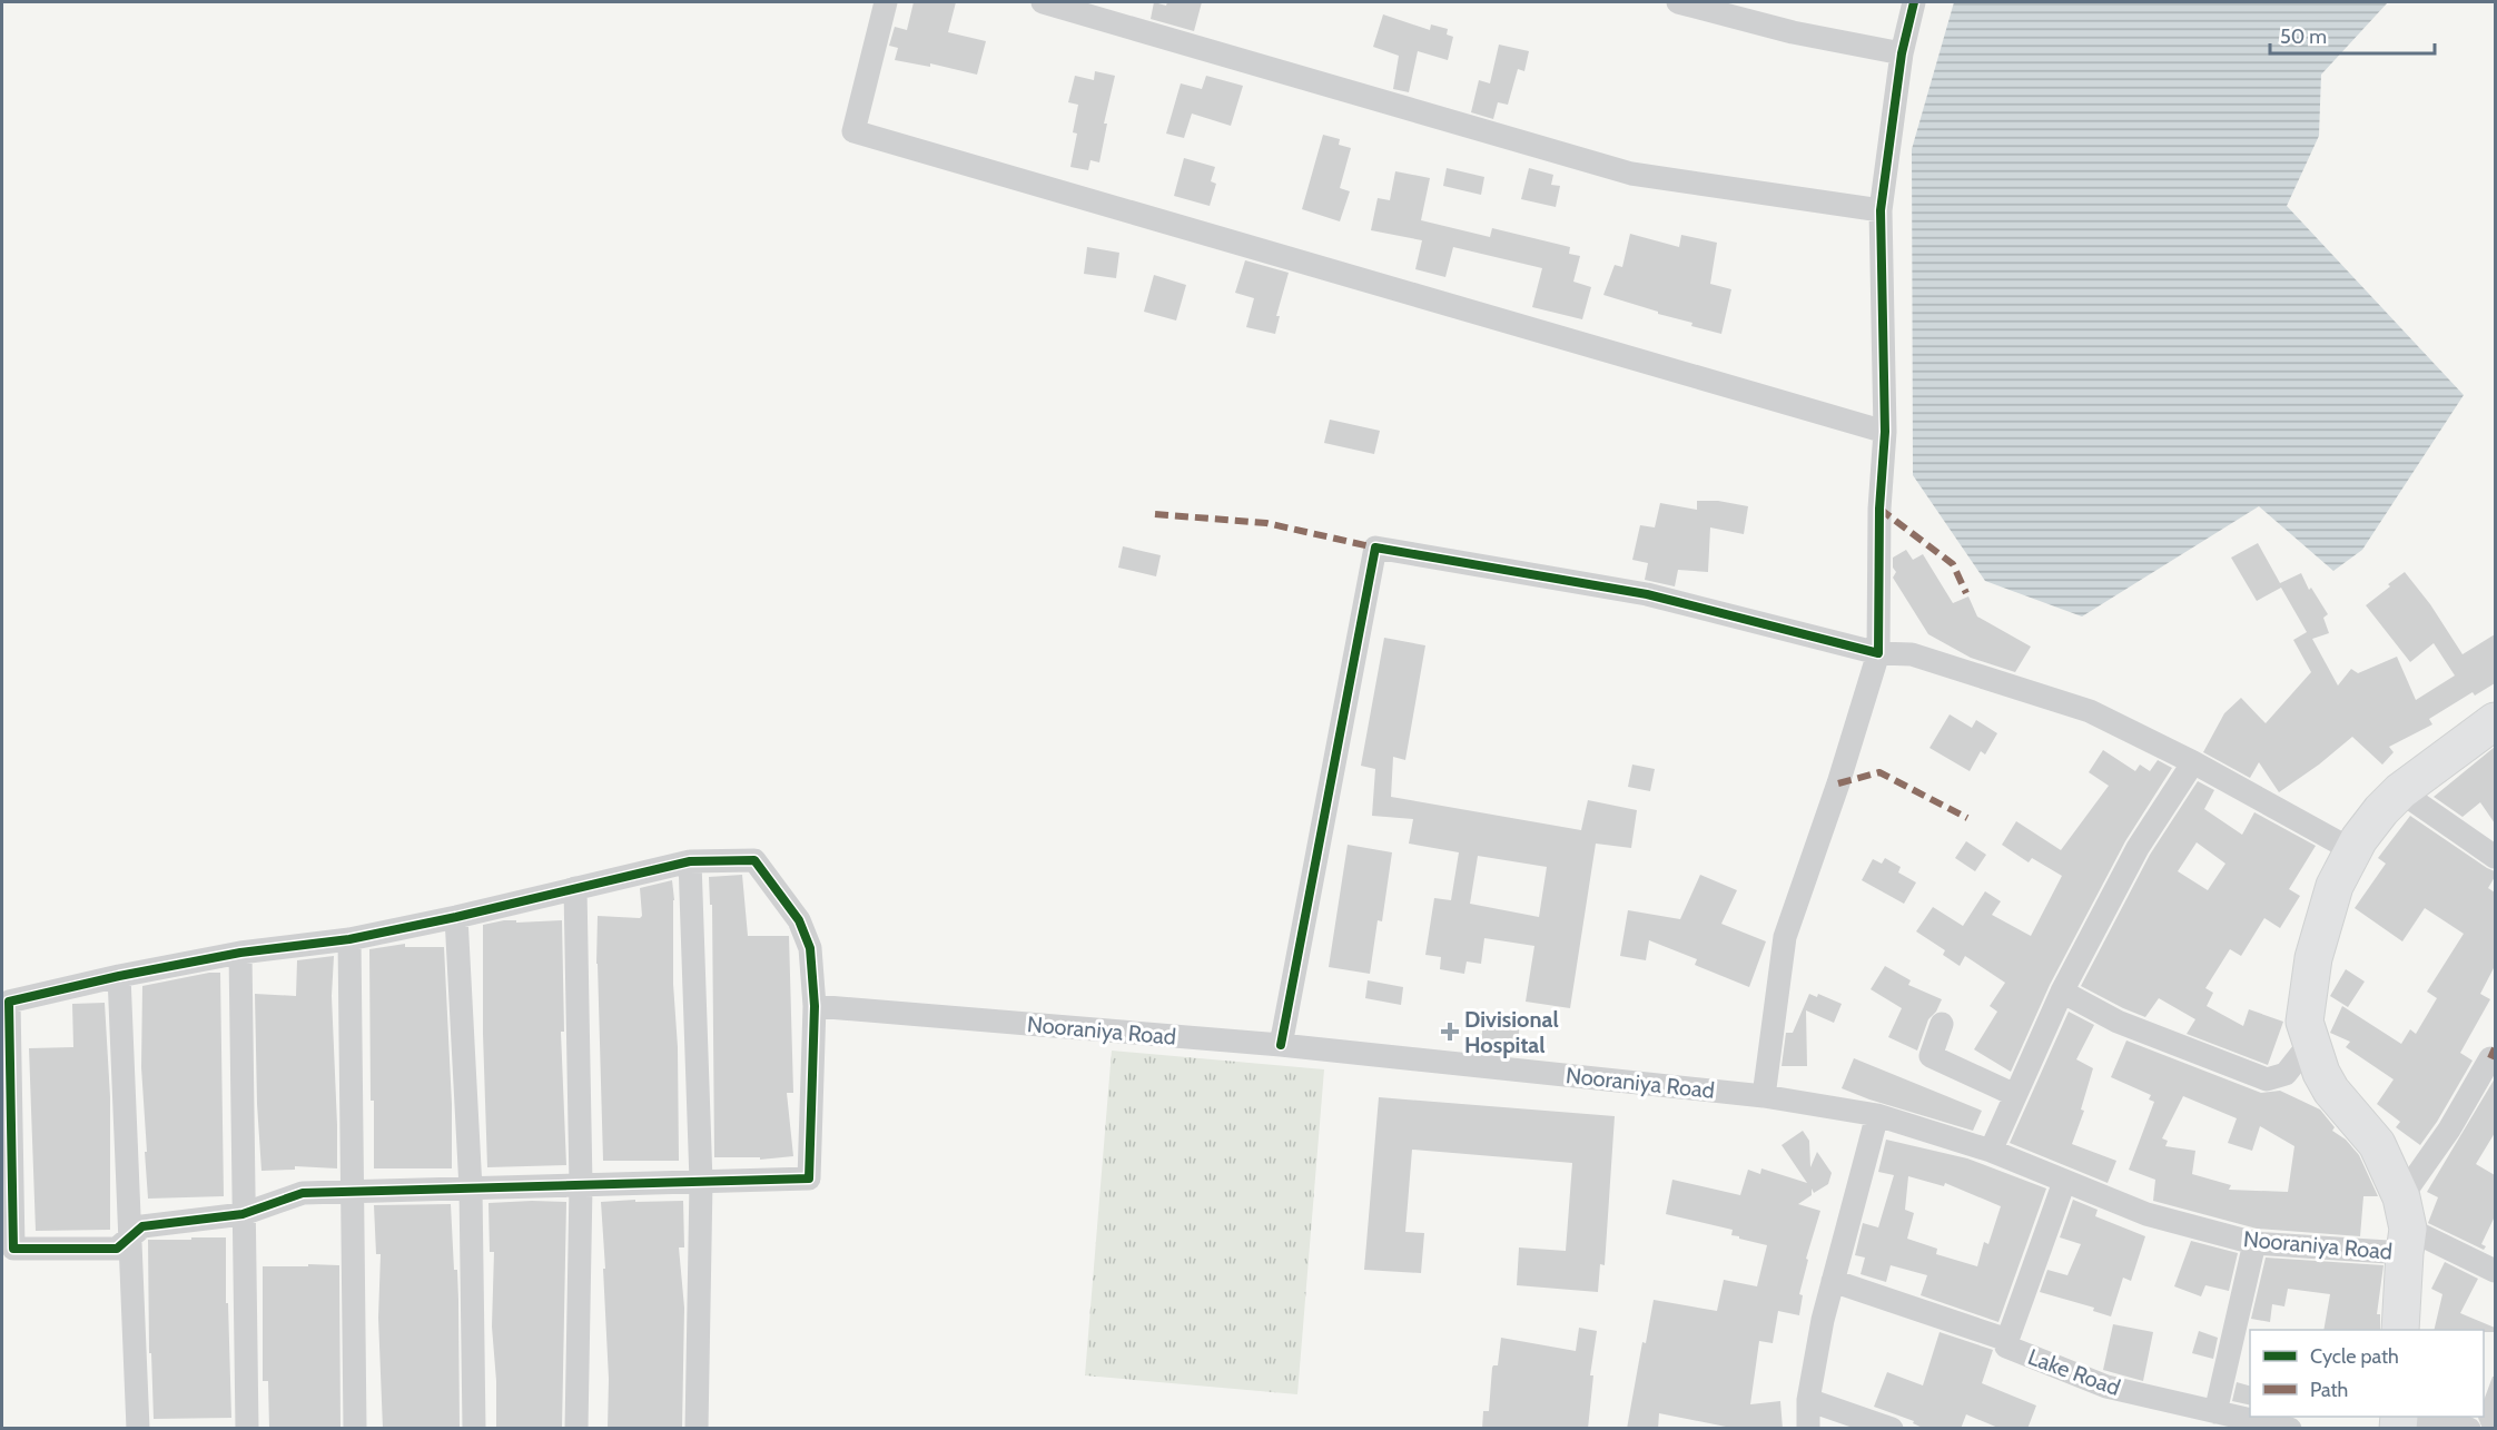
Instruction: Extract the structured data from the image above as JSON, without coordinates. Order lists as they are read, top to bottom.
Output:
{
  "streets": {
    "street": ["Nooraniya Road", "Lake Road"]
  },
  "places": {
    "health": ["Divisional Hospital"]
  },
  "legend": ["Cycle path", "Path"],
  "scale_bar": "50 m"
}
